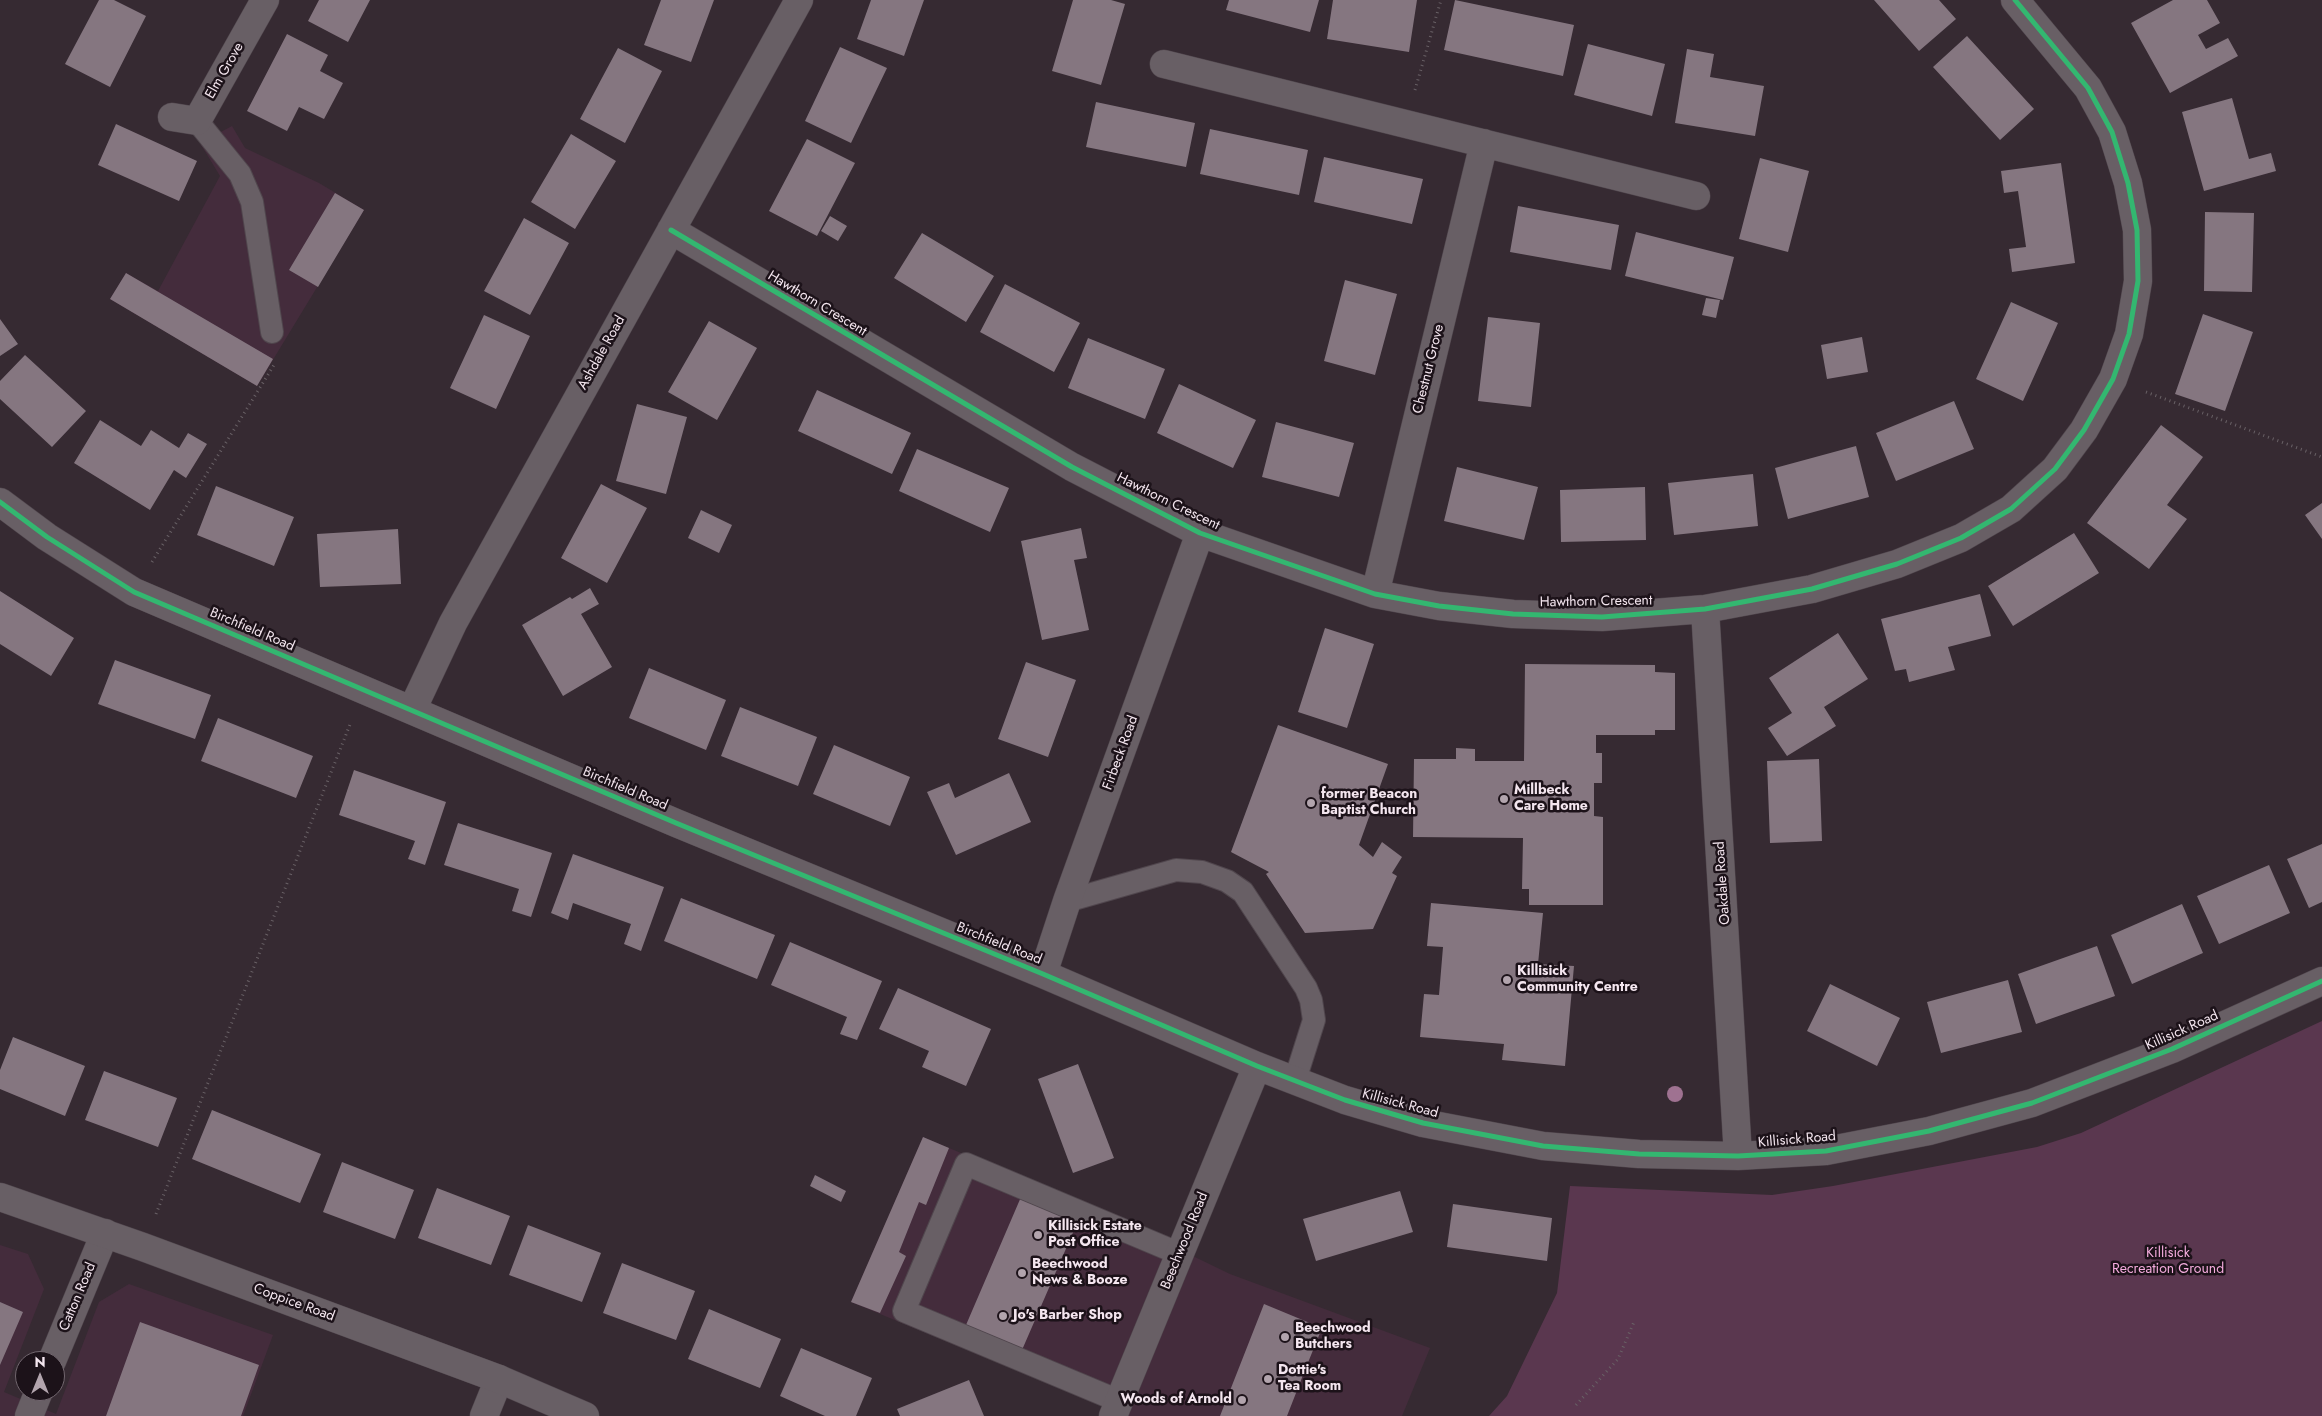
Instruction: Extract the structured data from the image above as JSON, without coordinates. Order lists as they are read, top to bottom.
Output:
{
  "streets": {
    "street": [
      "Elm Grove",
      "Hawthorn Crescent",
      "Ashdale Road",
      "Chestnut Grove",
      "Birchfield Road",
      "Firbeck Road",
      "Oakdale Road",
      "Killisick Road",
      "Beechwood Road",
      "Catton Road",
      "Coppice Road"
    ]
  },
  "crossings": [
    ["Hawthorn Crescent", "Ashdale Road"],
    ["Hawthorn Crescent", "Chestnut Grove"],
    ["Hawthorn Crescent", "Firbeck Road"],
    ["Hawthorn Crescent", "Oakdale Road"],
    ["Ashdale Road", "Birchfield Road"],
    ["Birchfield Road", "Firbeck Road"],
    ["Birchfield Road", "Killisick Road"],
    ["Birchfield Road", "Beechwood Road"],
    ["Oakdale Road", "Killisick Road"],
    ["Killisick Road", "Beechwood Road"],
    ["Catton Road", "Coppice Road"]
  ],
  "parks": ["Killisick Recreation Ground"],
  "places": [
    "Millbeck Care Home",
    "former Beacon Baptist Church",
    "Killisick Community Centre",
    "Killisick Estate Post Office",
    "Beechwood News & Booze",
    "Jo's Barber Shop",
    "Beechwood Butchers",
    "Dottie's Tea Room",
    "Woods of Arnold"
  ],
  "north": "top"
}
